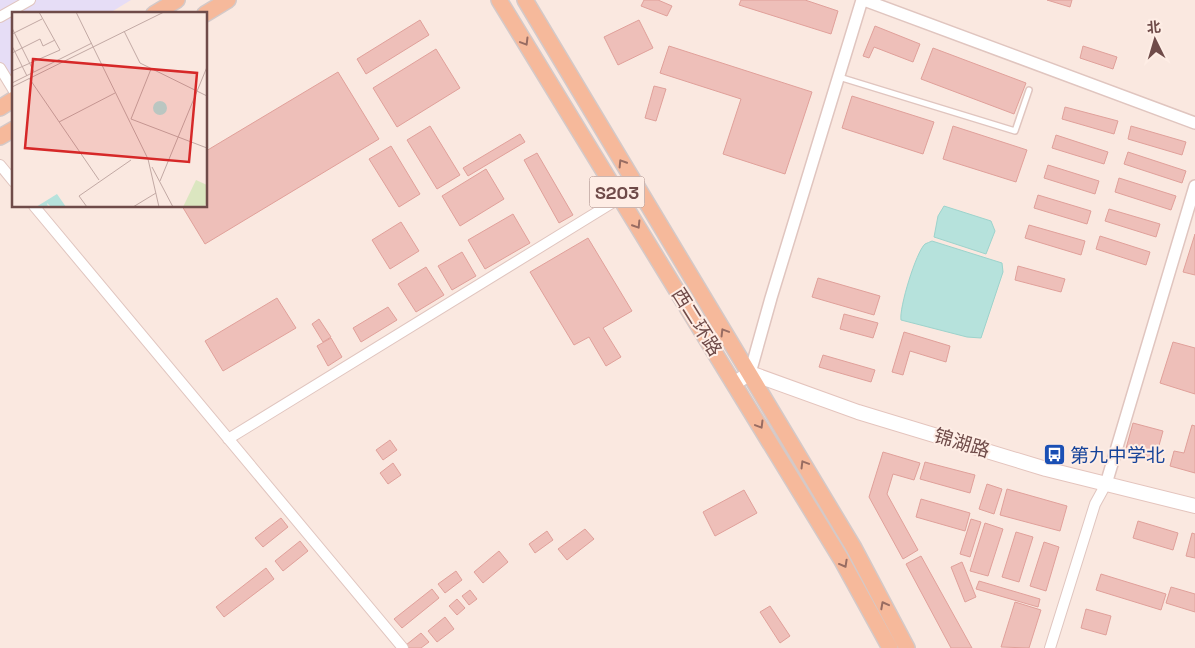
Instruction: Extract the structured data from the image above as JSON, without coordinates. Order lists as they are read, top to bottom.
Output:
{
  "streets": {
    "main road": ["S203", "西二环路", "锦湖路"]
  },
  "crossings": [
    ["西二环路", "锦湖路"]
  ],
  "places": {
    "bus stop": ["第九中学北"]
  },
  "north": "top"
}
